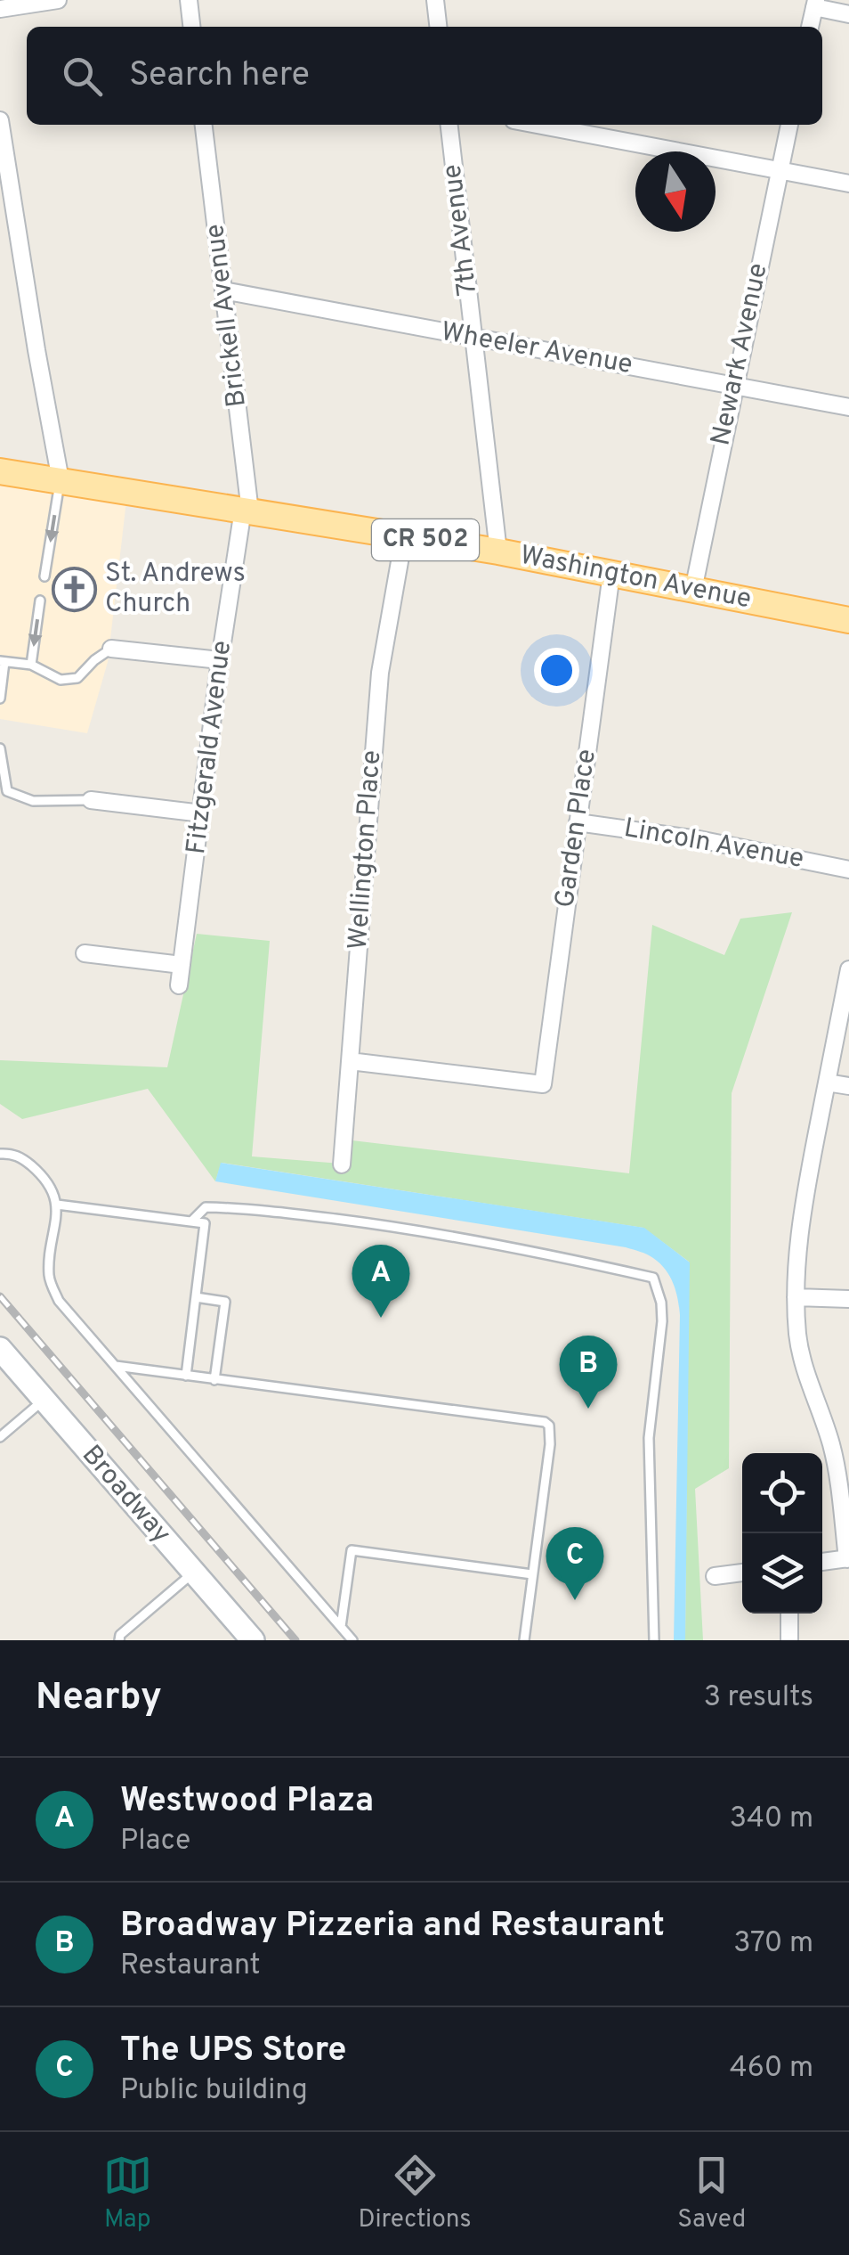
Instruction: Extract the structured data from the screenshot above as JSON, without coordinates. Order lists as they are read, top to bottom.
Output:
{
  "streets": {
    "main road": ["CR 502", "Washington Avenue"],
    "street": [
      "7th Avenue",
      "Brickell Avenue",
      "Wheeler Avenue",
      "Newark Avenue",
      "Fitzgerald Avenue",
      "Garden Place",
      "Lincoln Avenue",
      "Wellington Place",
      "Broadway"
    ]
  },
  "crossings": [
    ["7th Avenue", "Wheeler Avenue"],
    ["7th Avenue", "Washington Avenue"],
    ["Brickell Avenue", "Wheeler Avenue"],
    ["Brickell Avenue", "Washington Avenue"],
    ["Brickell Avenue", "Fitzgerald Avenue"],
    ["Wheeler Avenue", "Newark Avenue"],
    ["Newark Avenue", "Washington Avenue"],
    ["Washington Avenue", "Fitzgerald Avenue"],
    ["Washington Avenue", "Garden Place"],
    ["Washington Avenue", "Wellington Place"],
    ["Garden Place", "Lincoln Avenue"],
    ["Garden Place", "Wellington Place"]
  ],
  "places": {
    "church": ["St. Andrews Church"]
  },
  "north": "bottom",
  "page": {
    "search": "Search here",
    "pins": ["A", "B", "C"],
    "heading": ["Nearby", "3 results"],
    "list": [
      {
        "mark": "A",
        "name": "Westwood Plaza",
        "note": "Place",
        "value": "340 m"
      },
      {
        "mark": "B",
        "name": "Broadway Pizzeria and Restaurant",
        "note": "Restaurant",
        "value": "370 m"
      },
      {
        "mark": "C",
        "name": "The UPS Store",
        "note": "Public building",
        "value": "460 m"
      }
    ],
    "nav": ["Map", "Directions", "Saved"]
  }
}
